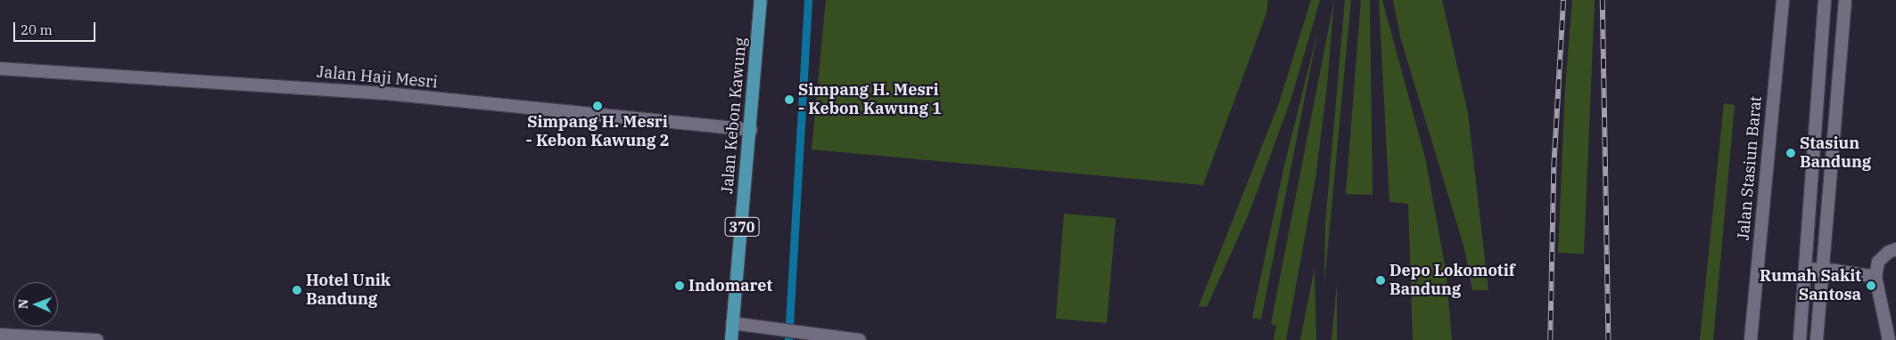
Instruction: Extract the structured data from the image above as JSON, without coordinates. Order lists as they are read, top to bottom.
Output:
{
  "streets": {
    "main road": ["Jalan Kebon Kawung", "370"],
    "street": ["Jalan Haji Mesri", "Jalan Stasiun Barat"]
  },
  "crossings": [
    ["Jalan Haji Mesri", "Jalan Kebon Kawung"]
  ],
  "places": [
    "Simpang H. Mesri - Kebon Kawung 1",
    "Simpang H. Mesri - Kebon Kawung 2",
    "Stasiun Bandung",
    "Depo Lokomotif Bandung",
    "Indomaret",
    "Rumah Sakit Santosa",
    "Hotel Unik Bandung"
  ],
  "scale_bar": "20 m",
  "north": "left"
}
